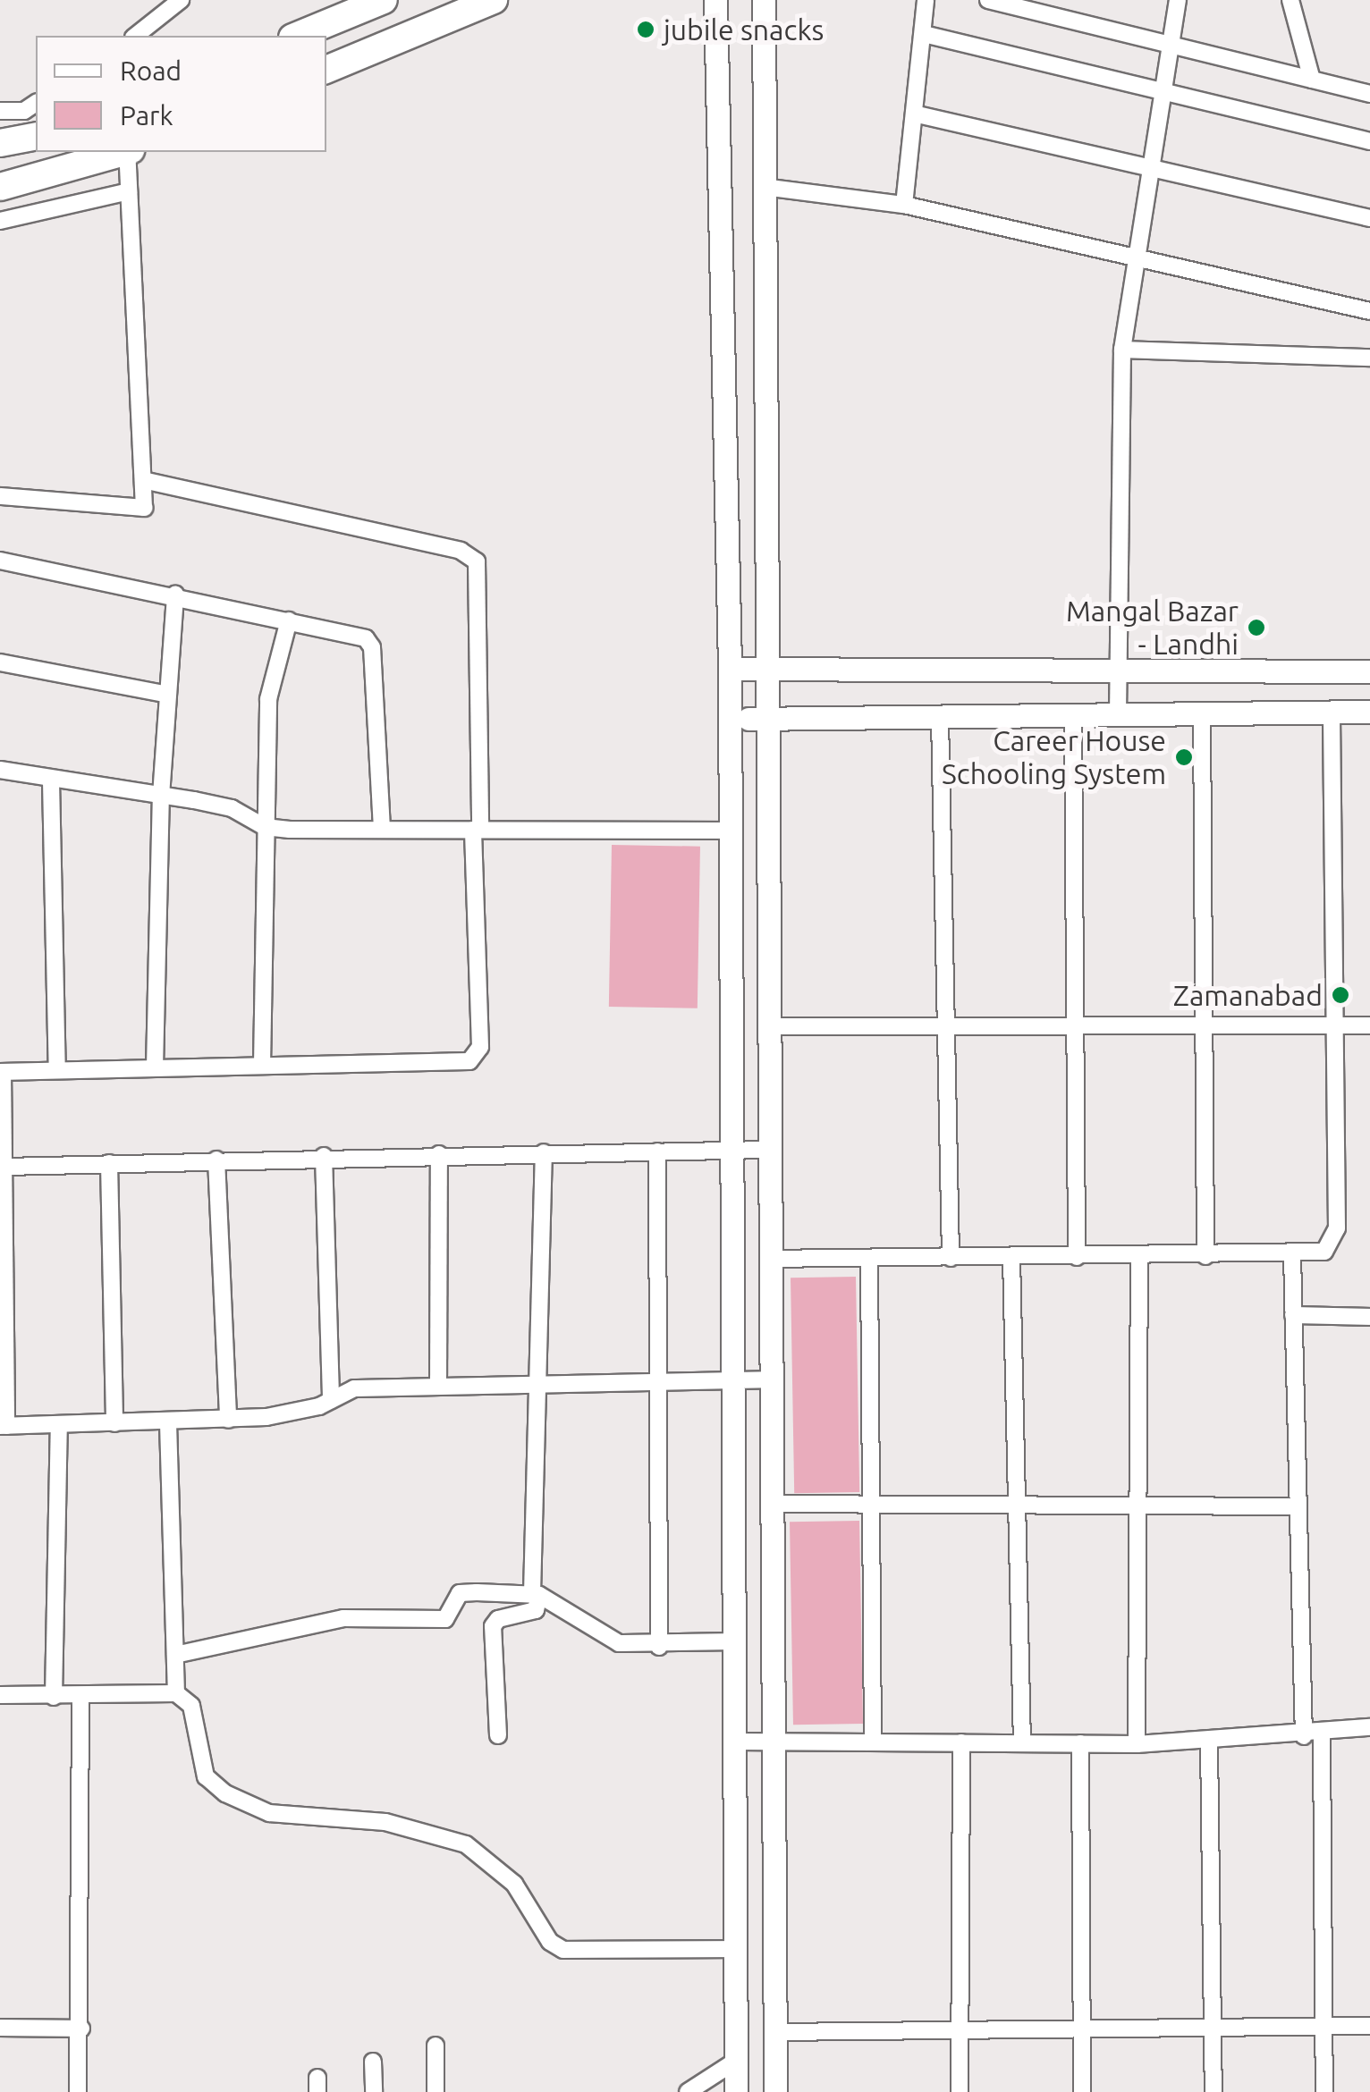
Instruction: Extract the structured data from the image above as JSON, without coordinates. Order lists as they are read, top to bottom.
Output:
{
  "places": [
    "jubile snacks",
    "Mangal Bazar - Landhi",
    "Career House Schooling System",
    "Zamanabad"
  ],
  "legend": ["Road", "Park"]
}
